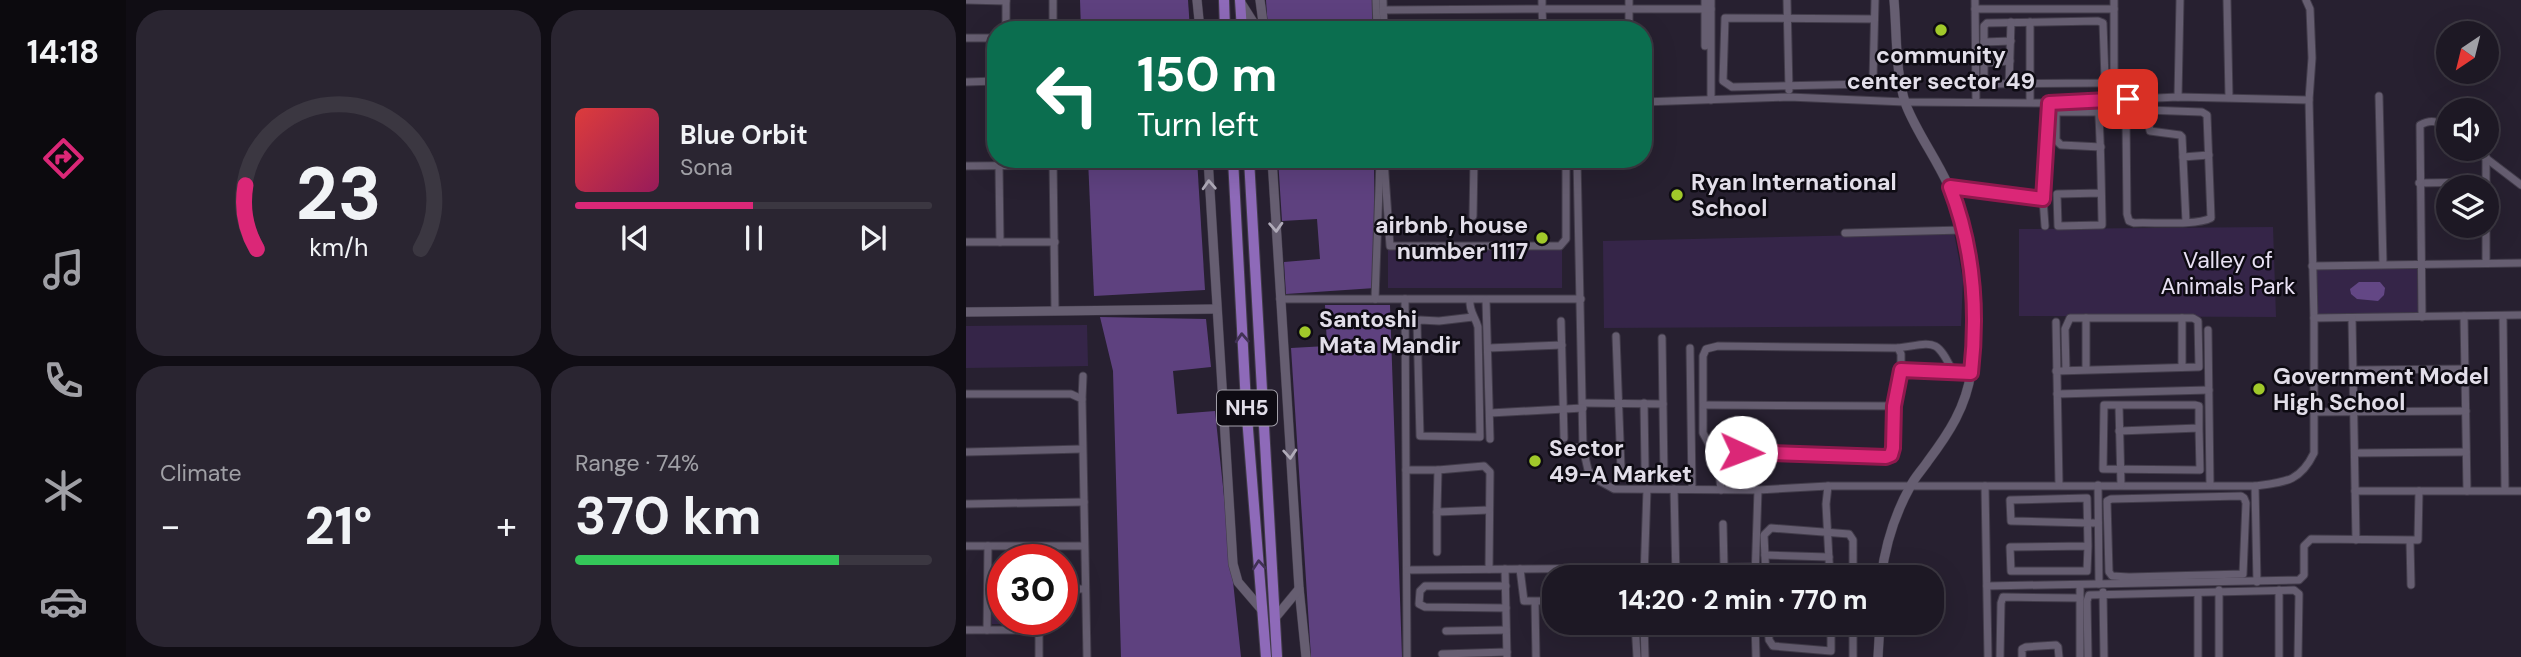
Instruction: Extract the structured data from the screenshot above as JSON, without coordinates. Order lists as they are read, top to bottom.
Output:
{
  "streets": {
    "highway": ["NH5"]
  },
  "parks": ["Valley of Animals Park"],
  "places": [
    "community center sector 49",
    "Ryan International School",
    "airbnb, house number 1117",
    "Santoshi Mata Mandir",
    "Government Model High School",
    "Sector 49-A Market"
  ],
  "north": "bottom left",
  "page": {
    "tabs": "14:18",
    "turn": ["150 m", "Turn left"],
    "song": ["Blue Orbit", "Sona"],
    "tile": [
      "Climate",
      ["Range · 74%", "370 km"]
    ],
    "heat": ["−", "21°", "+"],
    "limit": "30",
    "trip": "14:20 · 2 min · 770 m",
    "gauge": ["23", "km/h"]
  }
}
